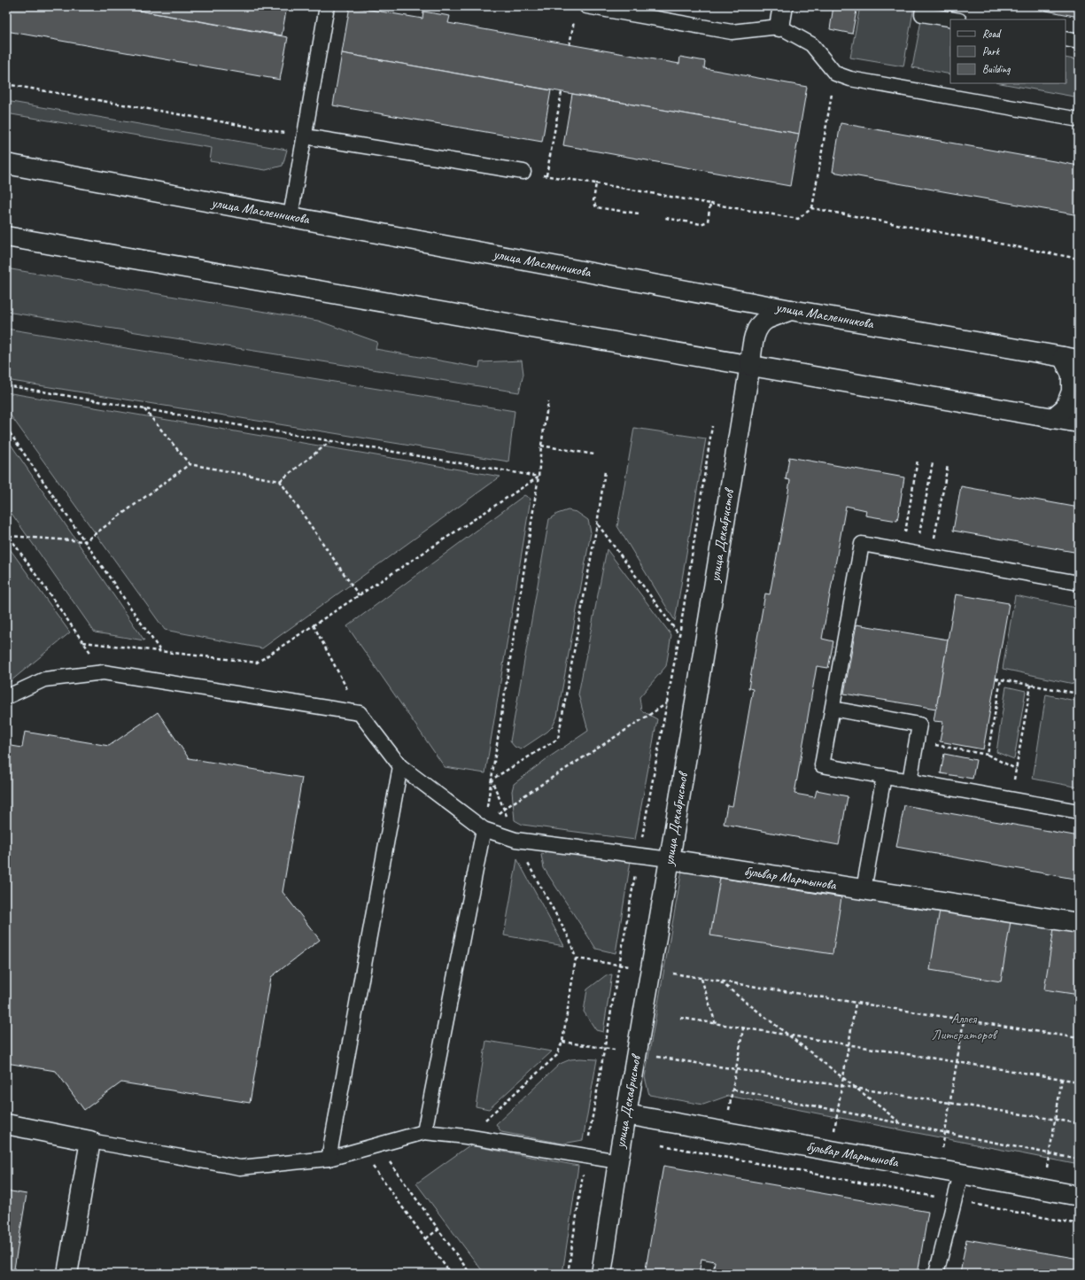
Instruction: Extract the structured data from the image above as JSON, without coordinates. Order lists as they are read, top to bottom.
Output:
{
  "streets": {
    "main road": ["улица Масленникова", "улица Декабристов", "бульвар Мартынова"]
  },
  "crossings": [
    ["улица Масленникова", "улица Декабристов"],
    ["улица Декабристов", "бульвар Мартынова"]
  ],
  "parks": ["Аллея Литераторов"],
  "legend": ["Road", "Park", "Building"]
}
